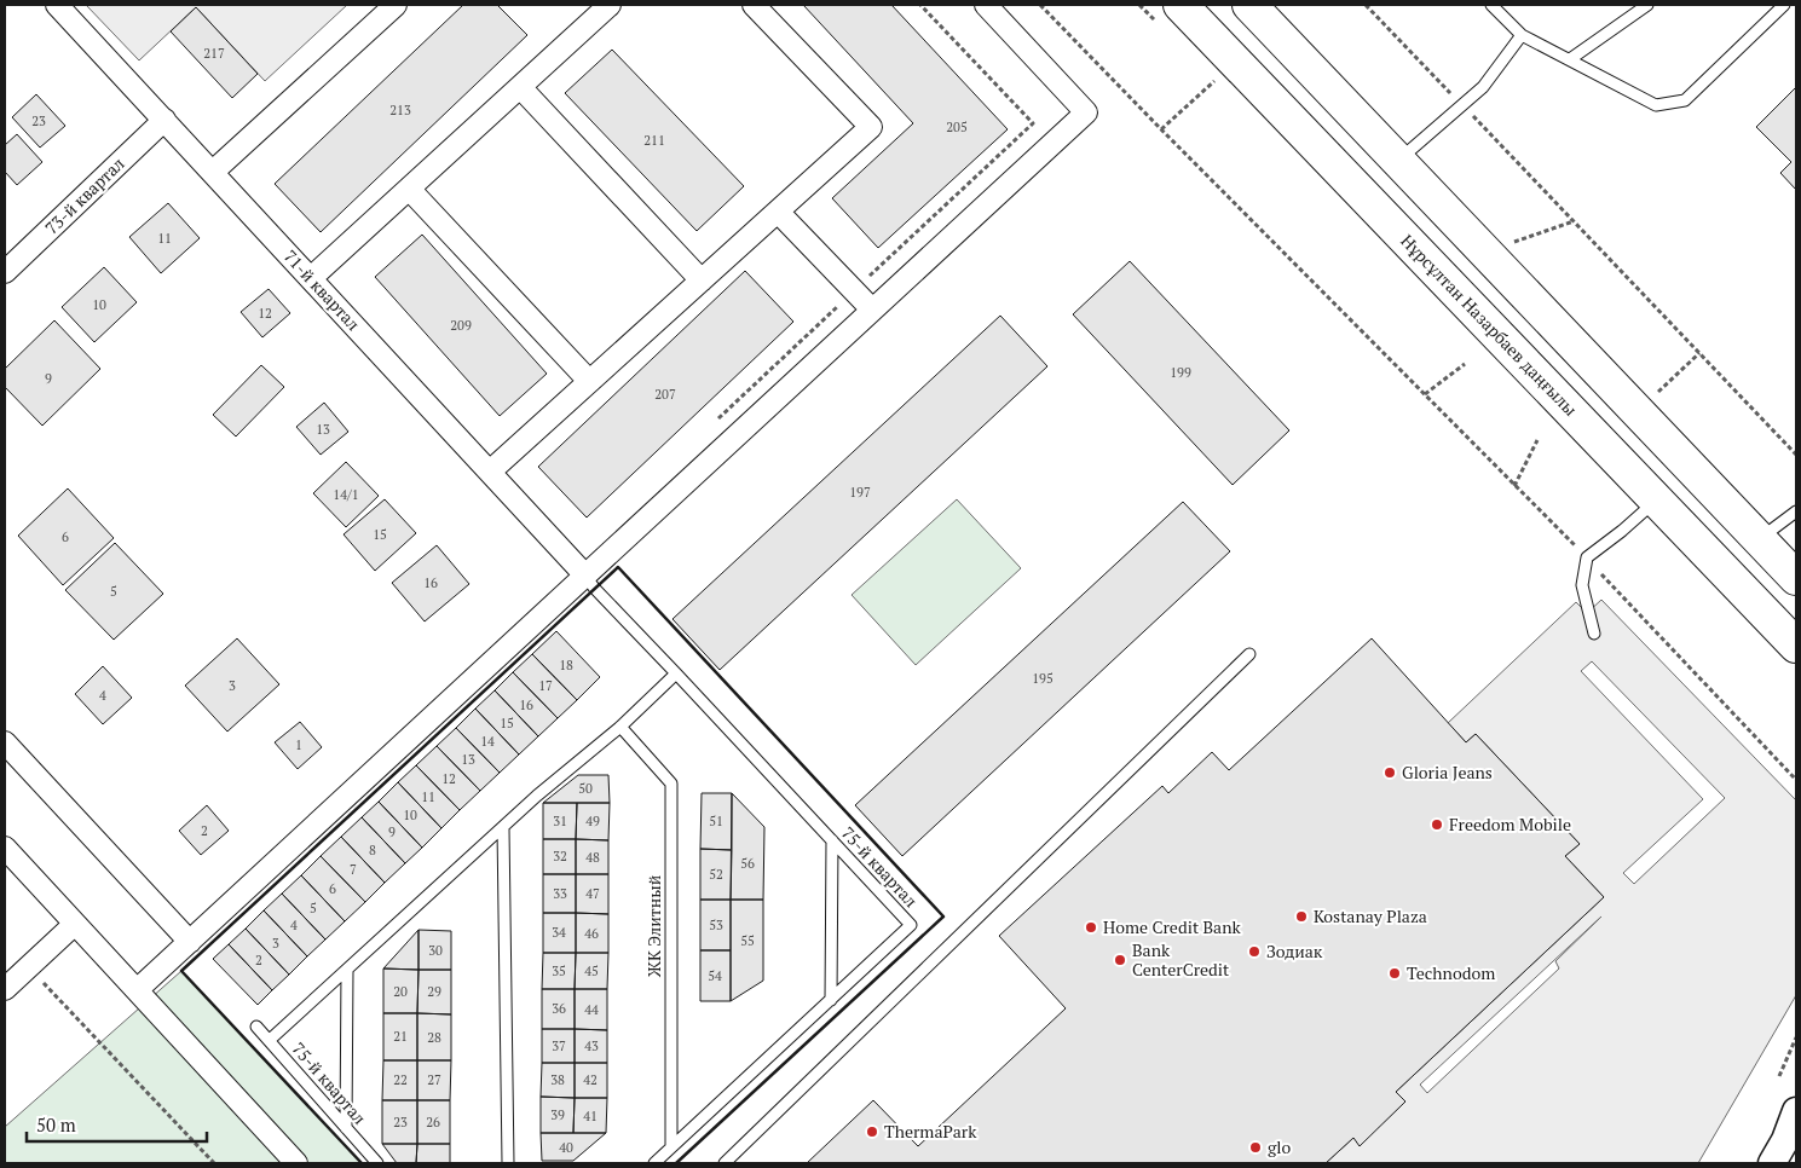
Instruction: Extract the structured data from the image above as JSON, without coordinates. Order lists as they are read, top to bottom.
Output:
{
  "streets": {
    "main road": ["Нұрсұлтан Назарбаев даңғылы"],
    "street": ["73-й квартал", "71-й квартал"],
    "lane": ["75-й квартал", "ЖК Элитный"]
  },
  "crossings": [
    ["73-й квартал", "71-й квартал"],
    ["71-й квартал", "75-й квартал"],
    ["75-й квартал", "ЖК Элитный"]
  ],
  "places": [
    "Gloria Jeans",
    "Freedom Mobile",
    "Kostanay Plaza",
    "Home Credit Bank",
    "Зодиак",
    "Bank CenterCredit",
    "Technodom",
    "ThermaPark",
    "glo"
  ],
  "house_numbers": [
    "217",
    "213",
    "23",
    "205",
    "211",
    "11",
    "10",
    "12",
    "209",
    "199",
    "9",
    "207",
    "13",
    "197",
    "14/1",
    "15",
    "6",
    "16",
    "5",
    "18",
    "195",
    "3",
    "17",
    "4",
    "16",
    "15",
    "14",
    "1",
    "13",
    "12",
    "50",
    "11",
    "10",
    "31",
    "49",
    "51",
    "2",
    "9",
    "8",
    "32",
    "48",
    "56",
    "7",
    "52",
    "6",
    "33",
    "47",
    "5",
    "4",
    "53",
    "34",
    "46",
    "55",
    "3",
    "30",
    "2",
    "35",
    "45",
    "54",
    "20",
    "29",
    "36",
    "44",
    "21",
    "28",
    "37",
    "43",
    "22",
    "27",
    "38",
    "42",
    "39",
    "41",
    "23",
    "26",
    "40"
  ],
  "scale_bar": "50 m"
}
